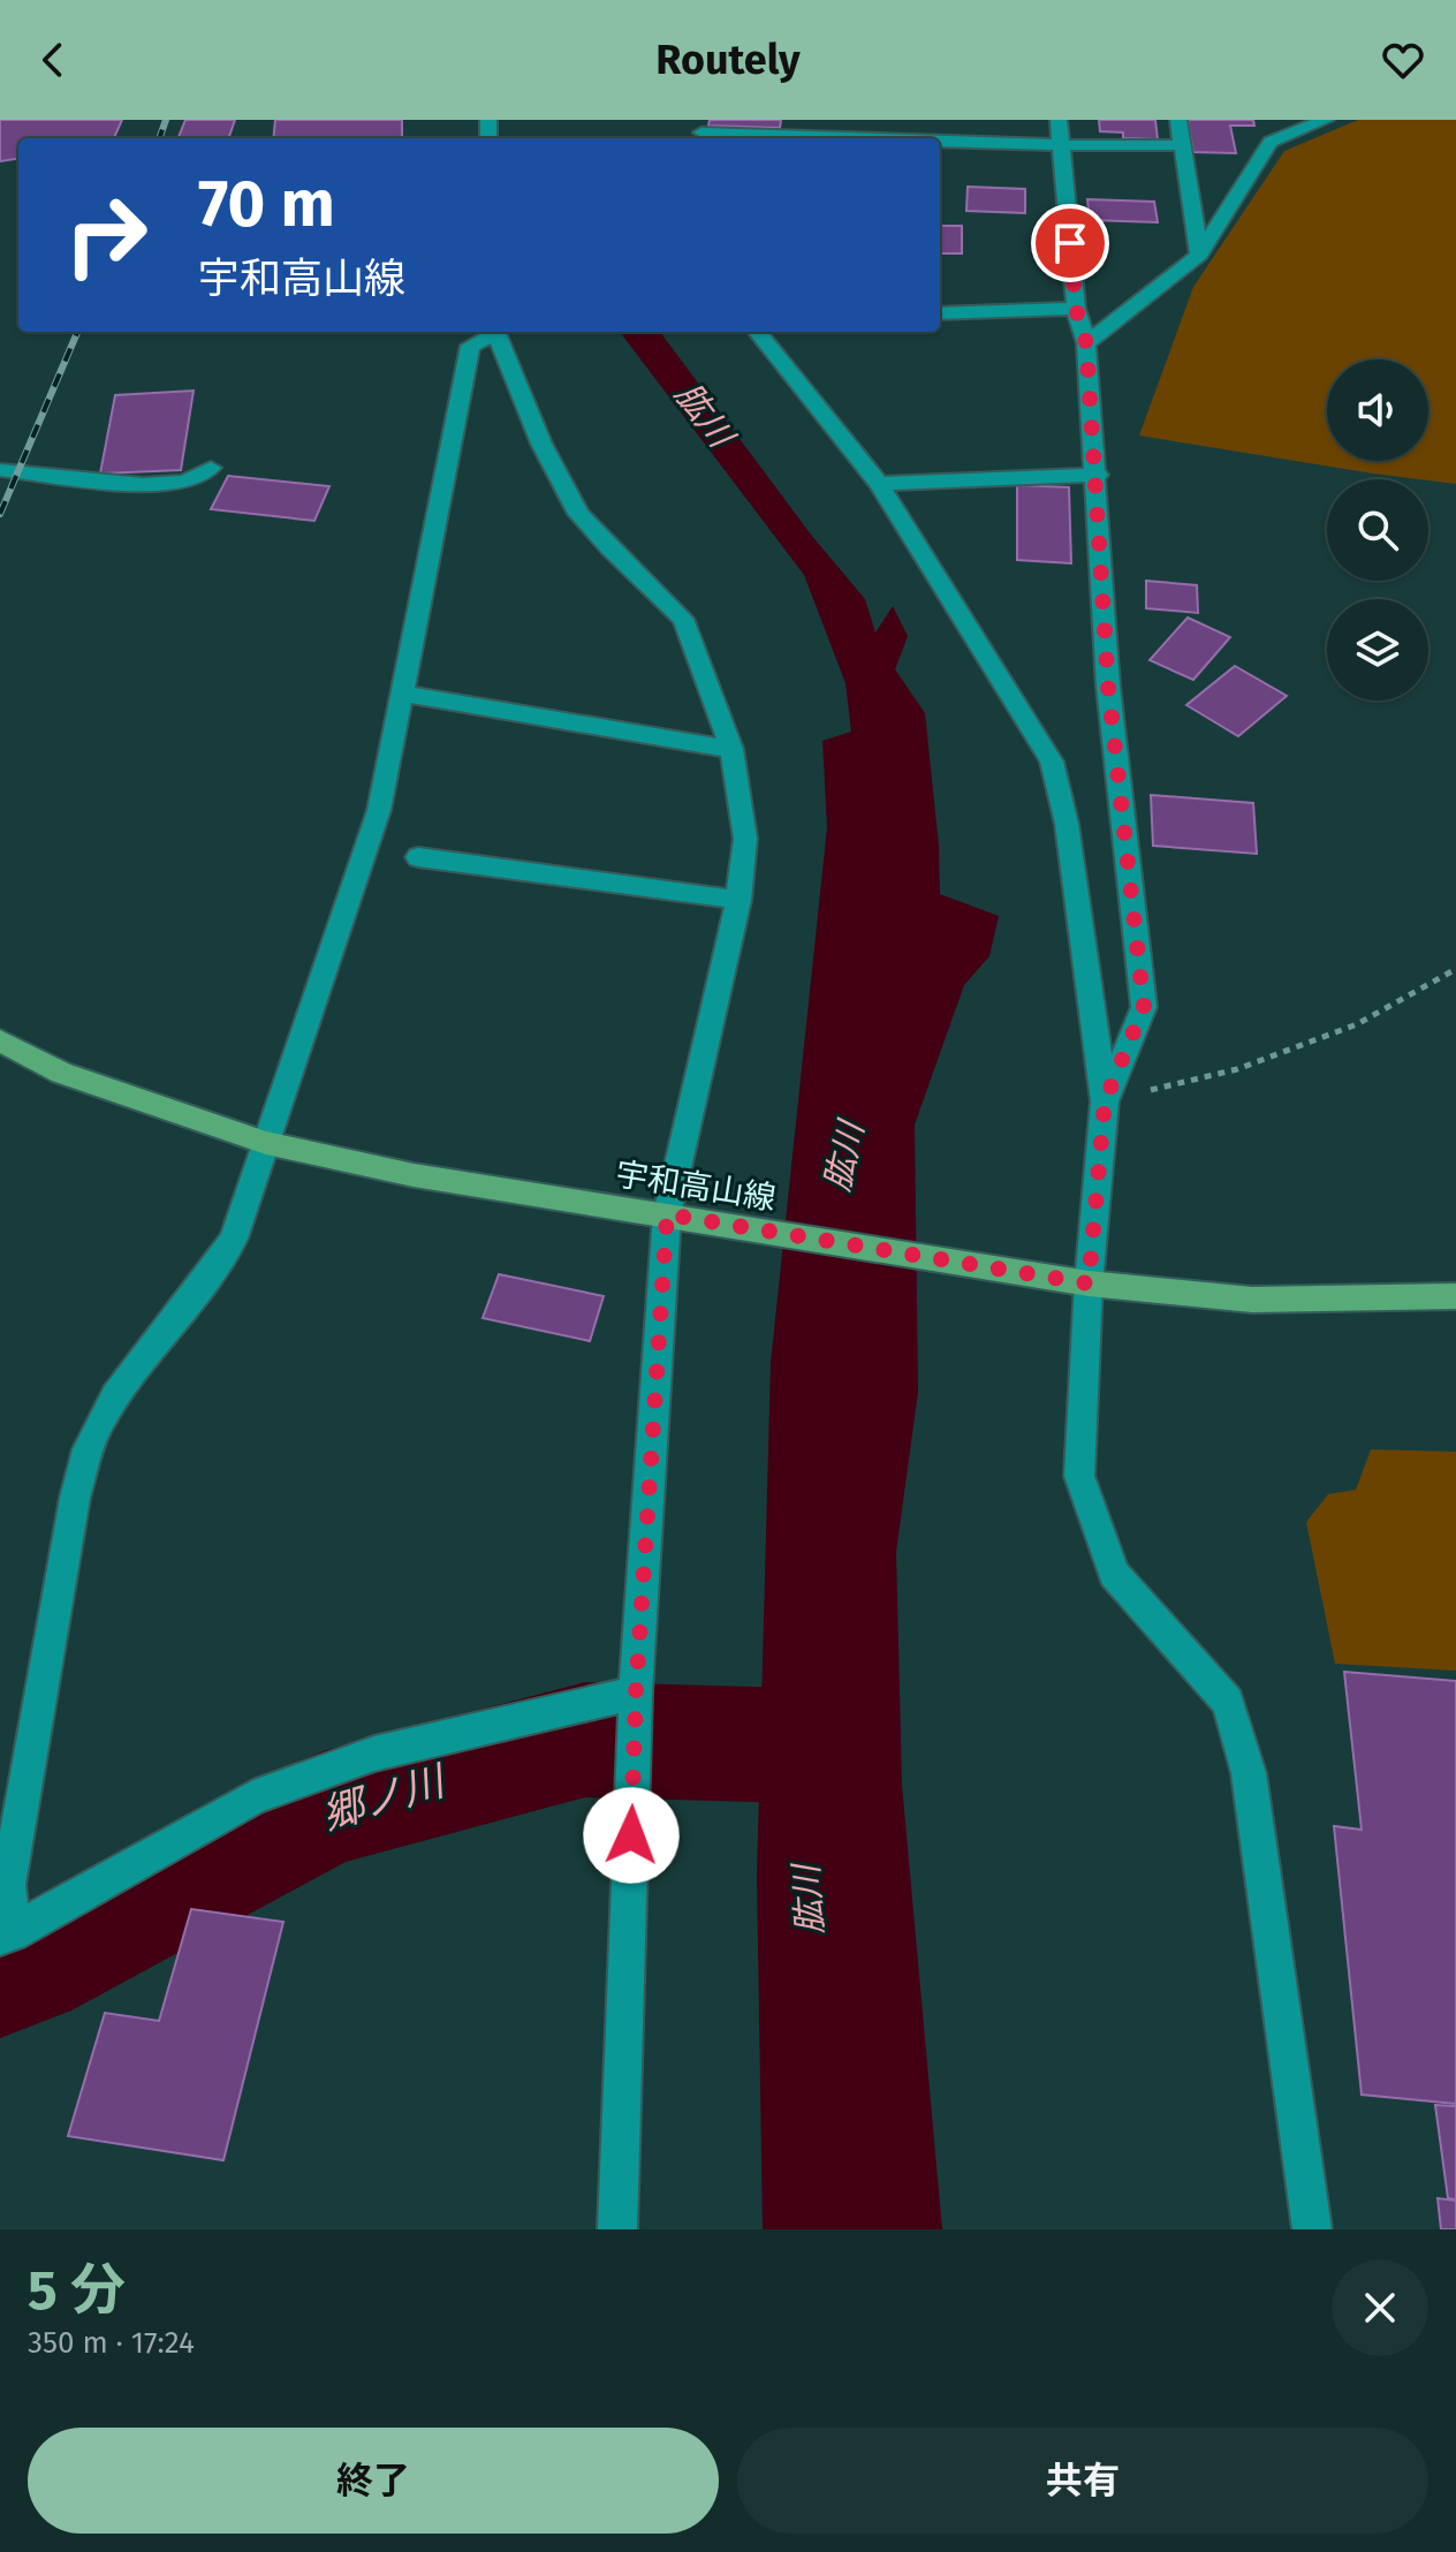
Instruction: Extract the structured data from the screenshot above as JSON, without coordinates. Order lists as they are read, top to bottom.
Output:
{
  "streets": {
    "main road": ["宇和高山線"]
  },
  "water": ["肱川", "郷ノ川"],
  "page": {
    "header": "Routely",
    "turn": ["70 m", "宇和高山線"],
    "heading": ["5 分", "350 m · 17:24"],
    "buttons": ["終了", "共有"]
  }
}
